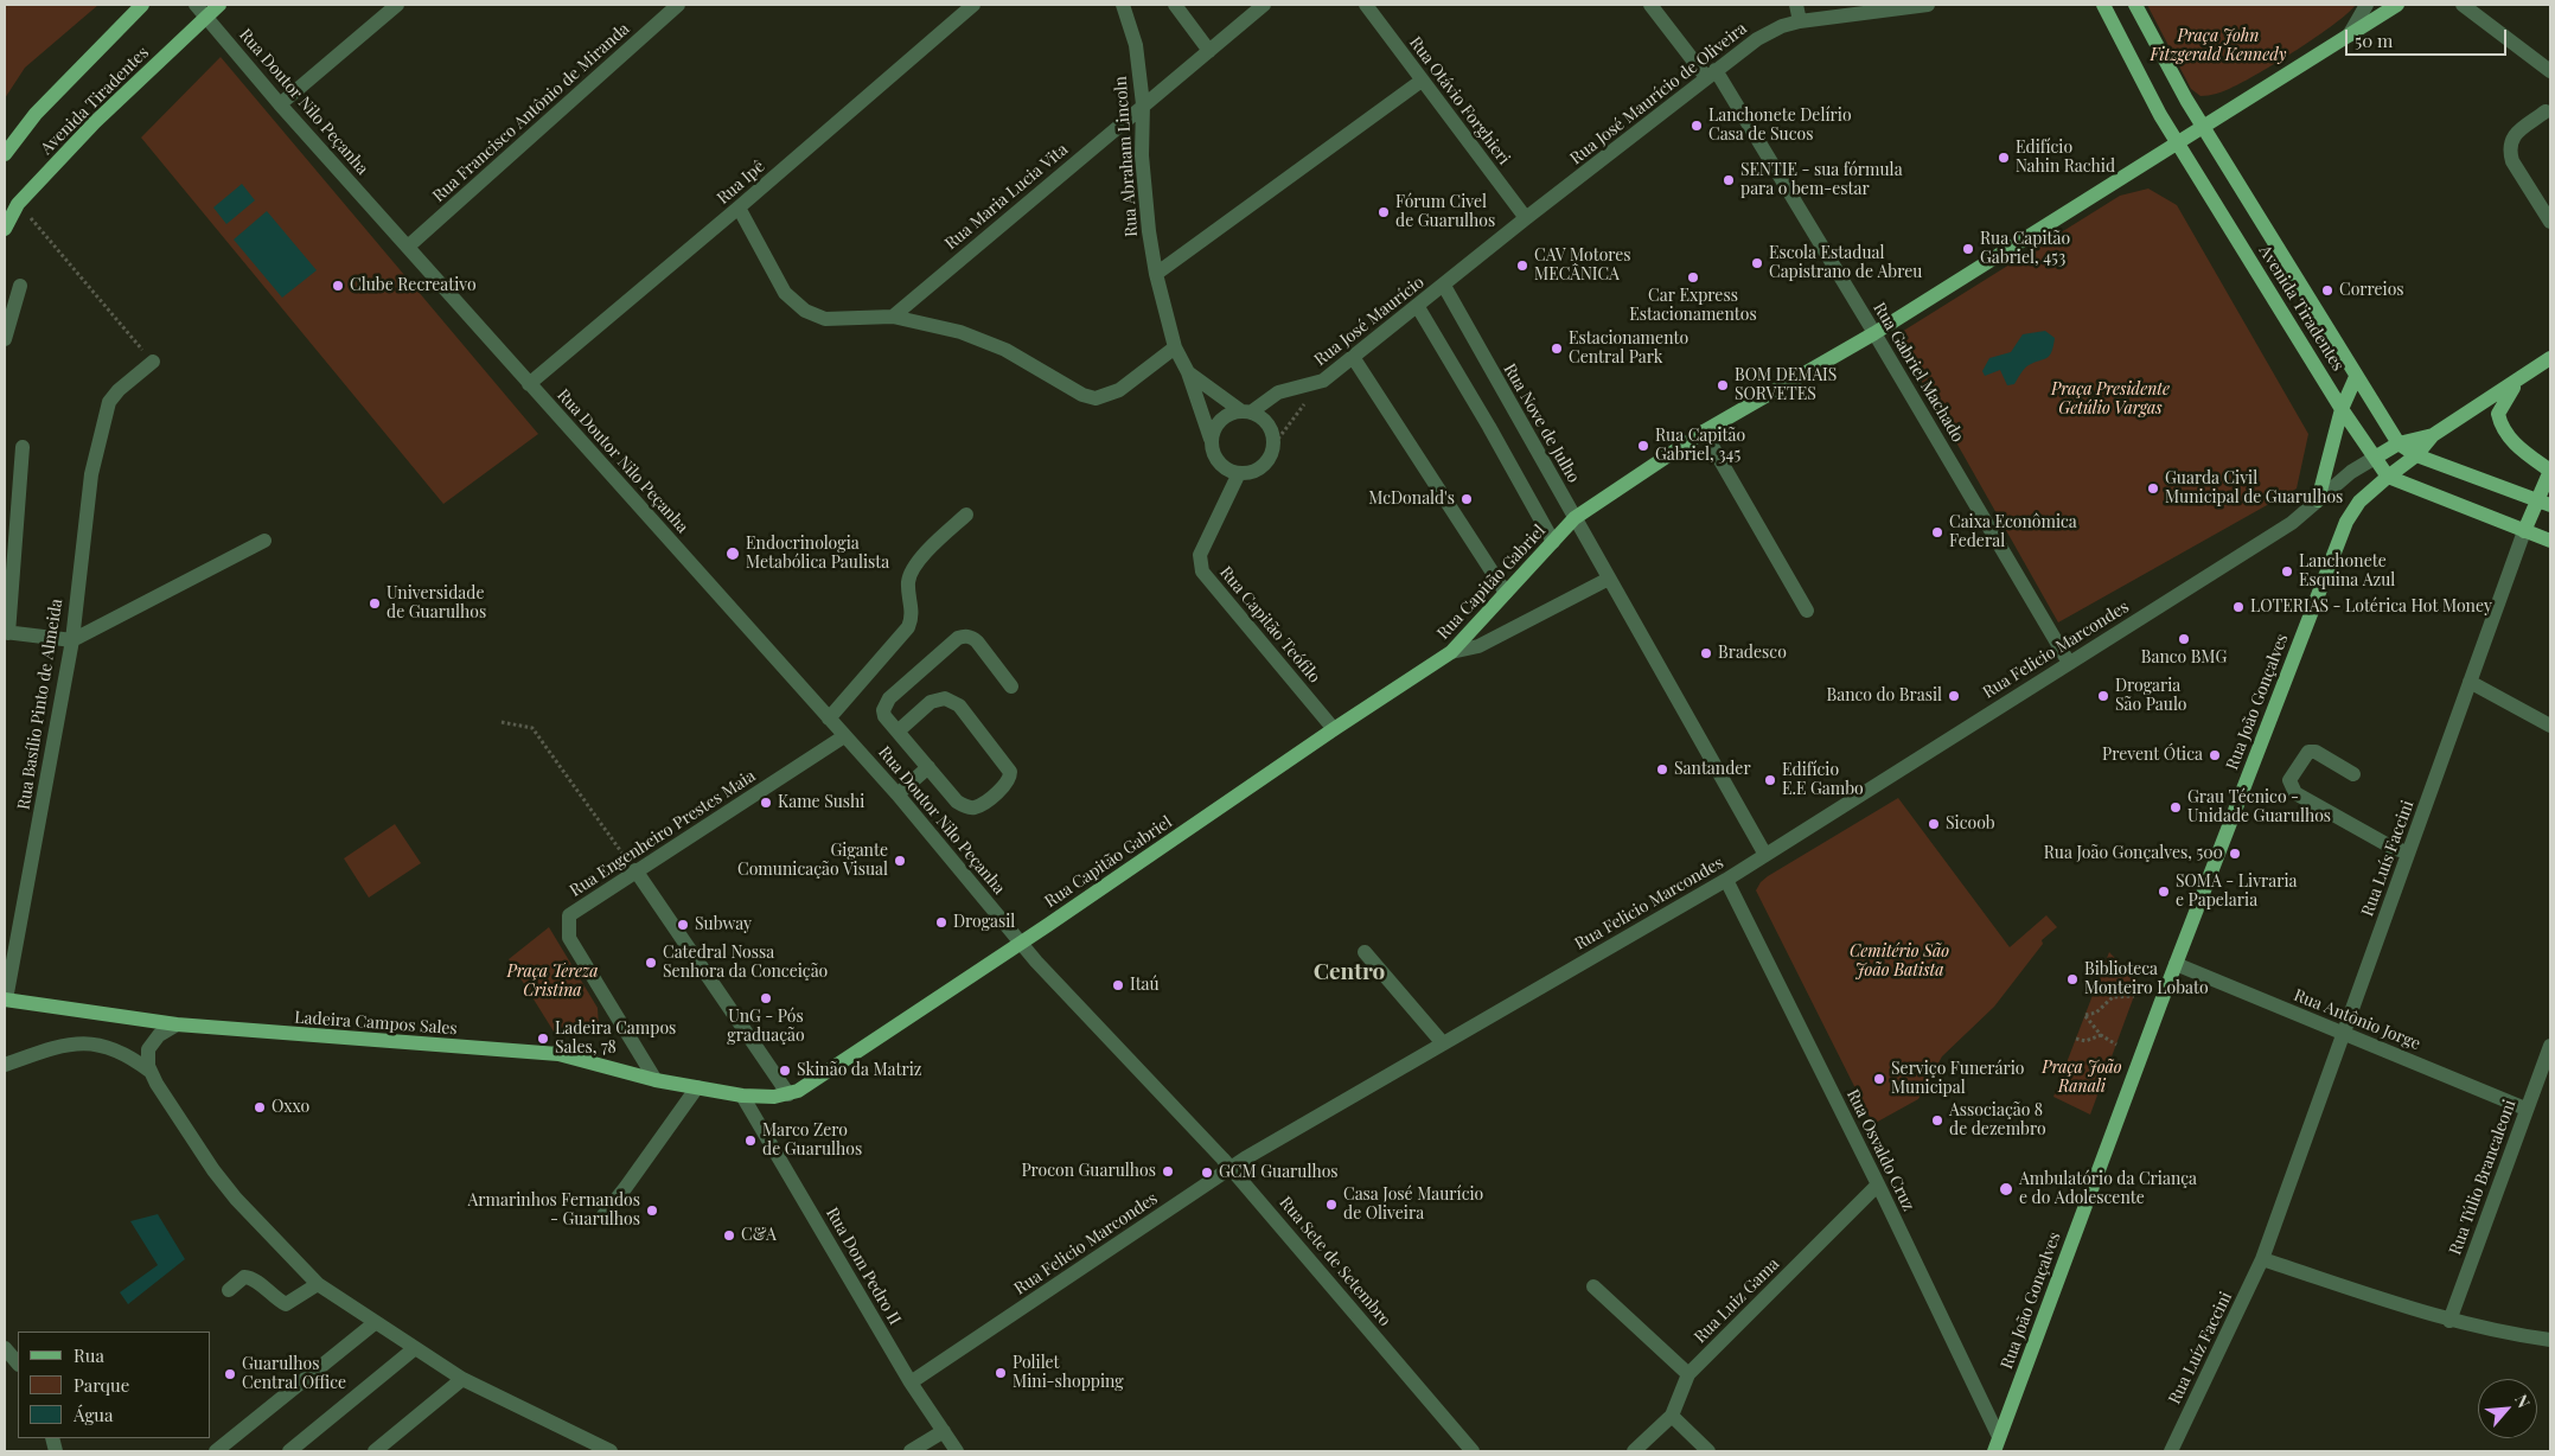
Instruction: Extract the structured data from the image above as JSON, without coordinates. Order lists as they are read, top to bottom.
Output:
{
  "streets": {
    "main road": [
      "Avenida Tiradentes",
      "Rua Capitão Gabriel",
      "Rua Felicio Marcondes",
      "Rua João Gonçalves",
      "Rua Luís Faccini",
      "Ladeira Campos Sales"
    ],
    "street": [
      "Rua José Maurício de Oliveira",
      "Rua Otávio Forghieri",
      "Rua Doutor Nilo Peçanha",
      "Rua Francisco Antônio de Miranda",
      "Rua Abraham Lincoln",
      "Rua Ipê",
      "Rua Maria Lucia Vita",
      "Rua José Maurício",
      "Rua Gabriel Machado",
      "Rua Nove de Julho",
      "Rua Capitão Teófilo",
      "Rua Basílio Pinto de Almeida",
      "Rua Engenheiro Prestes Maia",
      "Rua Antônio Jorge",
      "Rua Osvaldo Cruz",
      "Rua Túlio Brancaleoni",
      "Rua Sete de Setembro",
      "Rua Dom Pedro II",
      "Rua Luiz Gama",
      "Rua Luíz Faccini"
    ]
  },
  "crossings": [
    ["Rua José Maurício de Oliveira", "Rua Otávio Forghieri"],
    ["Rua José Maurício de Oliveira", "Rua José Maurício"],
    ["Rua José Maurício de Oliveira", "Rua Gabriel Machado"],
    ["Rua José Maurício de Oliveira", "Rua Nove de Julho"],
    ["Avenida Tiradentes", "Rua Doutor Nilo Peçanha"],
    ["Avenida Tiradentes", "Rua Capitão Gabriel"],
    ["Avenida Tiradentes", "Rua Felicio Marcondes"],
    ["Avenida Tiradentes", "Rua João Gonçalves"],
    ["Avenida Tiradentes", "Rua Luís Faccini"],
    ["Rua Doutor Nilo Peçanha", "Rua Francisco Antônio de Miranda"],
    ["Rua Doutor Nilo Peçanha", "Rua Ipê"],
    ["Rua Doutor Nilo Peçanha", "Rua Capitão Gabriel"],
    ["Rua Doutor Nilo Peçanha", "Rua Engenheiro Prestes Maia"],
    ["Rua Doutor Nilo Peçanha", "Rua Sete de Setembro"],
    ["Rua Abraham Lincoln", "Rua Maria Lucia Vita"],
    ["Rua Abraham Lincoln", "Rua José Maurício"],
    ["Rua Abraham Lincoln", "Rua Capitão Teófilo"],
    ["Rua José Maurício", "Rua Nove de Julho"],
    ["Rua José Maurício", "Rua Capitão Teófilo"],
    ["Rua Gabriel Machado", "Rua Capitão Gabriel"],
    ["Rua Gabriel Machado", "Rua Felicio Marcondes"],
    ["Rua Nove de Julho", "Rua Capitão Gabriel"],
    ["Rua Nove de Julho", "Rua Felicio Marcondes"],
    ["Rua Capitão Gabriel", "Rua Capitão Teófilo"],
    ["Rua Capitão Gabriel", "Ladeira Campos Sales"],
    ["Rua Capitão Gabriel", "Rua Sete de Setembro"],
    ["Rua Capitão Gabriel", "Rua Dom Pedro II"],
    ["Rua Felicio Marcondes", "Rua João Gonçalves"],
    ["Rua Felicio Marcondes", "Rua Osvaldo Cruz"],
    ["Rua Felicio Marcondes", "Rua Sete de Setembro"],
    ["Rua Felicio Marcondes", "Rua Dom Pedro II"],
    ["Rua João Gonçalves", "Rua Antônio Jorge"],
    ["Rua João Gonçalves", "Rua Osvaldo Cruz"],
    ["Rua Basílio Pinto de Almeida", "Ladeira Campos Sales"],
    ["Rua Engenheiro Prestes Maia", "Ladeira Campos Sales"],
    ["Rua Luís Faccini", "Rua Antônio Jorge"],
    ["Rua Luís Faccini", "Rua Luíz Faccini"],
    ["Rua Antônio Jorge", "Rua Túlio Brancaleoni"],
    ["Ladeira Campos Sales", "Rua Dom Pedro II"],
    ["Rua Osvaldo Cruz", "Rua Luiz Gama"]
  ],
  "districts": ["Centro"],
  "parks": [
    "Praça John Fitzgerald Kennedy",
    "Praça Presidente Getúlio Vargas",
    "Cemitério São João Batista",
    "Praça Tereza Cristina",
    "Praça João Ranali"
  ],
  "places": [
    "Lanchonete Delírio Casa de Sucos",
    "Edifício Nahin Rachid",
    "SENTIE - sua fórmula para o bem-estar",
    "Fórum Civel de Guarulhos",
    "Rua Capitão Gabriel, 453",
    "Escola Estadual Capistrano de Abreu",
    "CAV Motores MECÂNICA",
    "Car Express Estacionamentos",
    "Clube Recreativo",
    "Correios",
    "Estacionamento Central Park",
    "BOM DEMAIS SORVETES",
    "Rua Capitão Gabriel, 345",
    "Guarda Civil Municipal de Guarulhos",
    "McDonald's",
    "Caixa Econômica Federal",
    "Endocrinologia Metabólica Paulista",
    "Lanchonete Esquina Azul",
    "Universidade de Guarulhos",
    "LOTERIAS - Lotérica Hot Money",
    "Banco BMG",
    "Bradesco",
    "Banco do Brasil",
    "Drogaria São Paulo",
    "Prevent Ótica",
    "Santander",
    "Edifício E.E Gambo",
    "Kame Sushi",
    "Grau Técnico - Unidade Guarulhos",
    "Sicoob",
    "Rua João Gonçalves, 500",
    "Gigante Comunicação Visual",
    "SOMA - Livraria e Papelaria",
    "Drogasil",
    "Subway",
    "Catedral Nossa Senhora da Conceição",
    "Biblioteca Monteiro Lobato",
    "Itaú",
    "UnG - Pós graduação",
    "Ladeira Campos Sales, 78",
    "Skinão da Matriz",
    "Serviço Funerário Municipal",
    "Oxxo",
    "Associação 8 de dezembro",
    "Marco Zero de Guarulhos",
    "Procon Guarulhos",
    "GCM Guarulhos",
    "Ambulatório da Criança e do Adolescente",
    "Casa José Maurício de Oliveira",
    "Armarinhos Fernandos - Guarulhos",
    "C&A",
    "Polilet Mini-shopping",
    "Guarulhos Central Office"
  ],
  "legend": ["Rua", "Parque", "Água"],
  "scale_bar": "50 m",
  "north": "top right"
}
